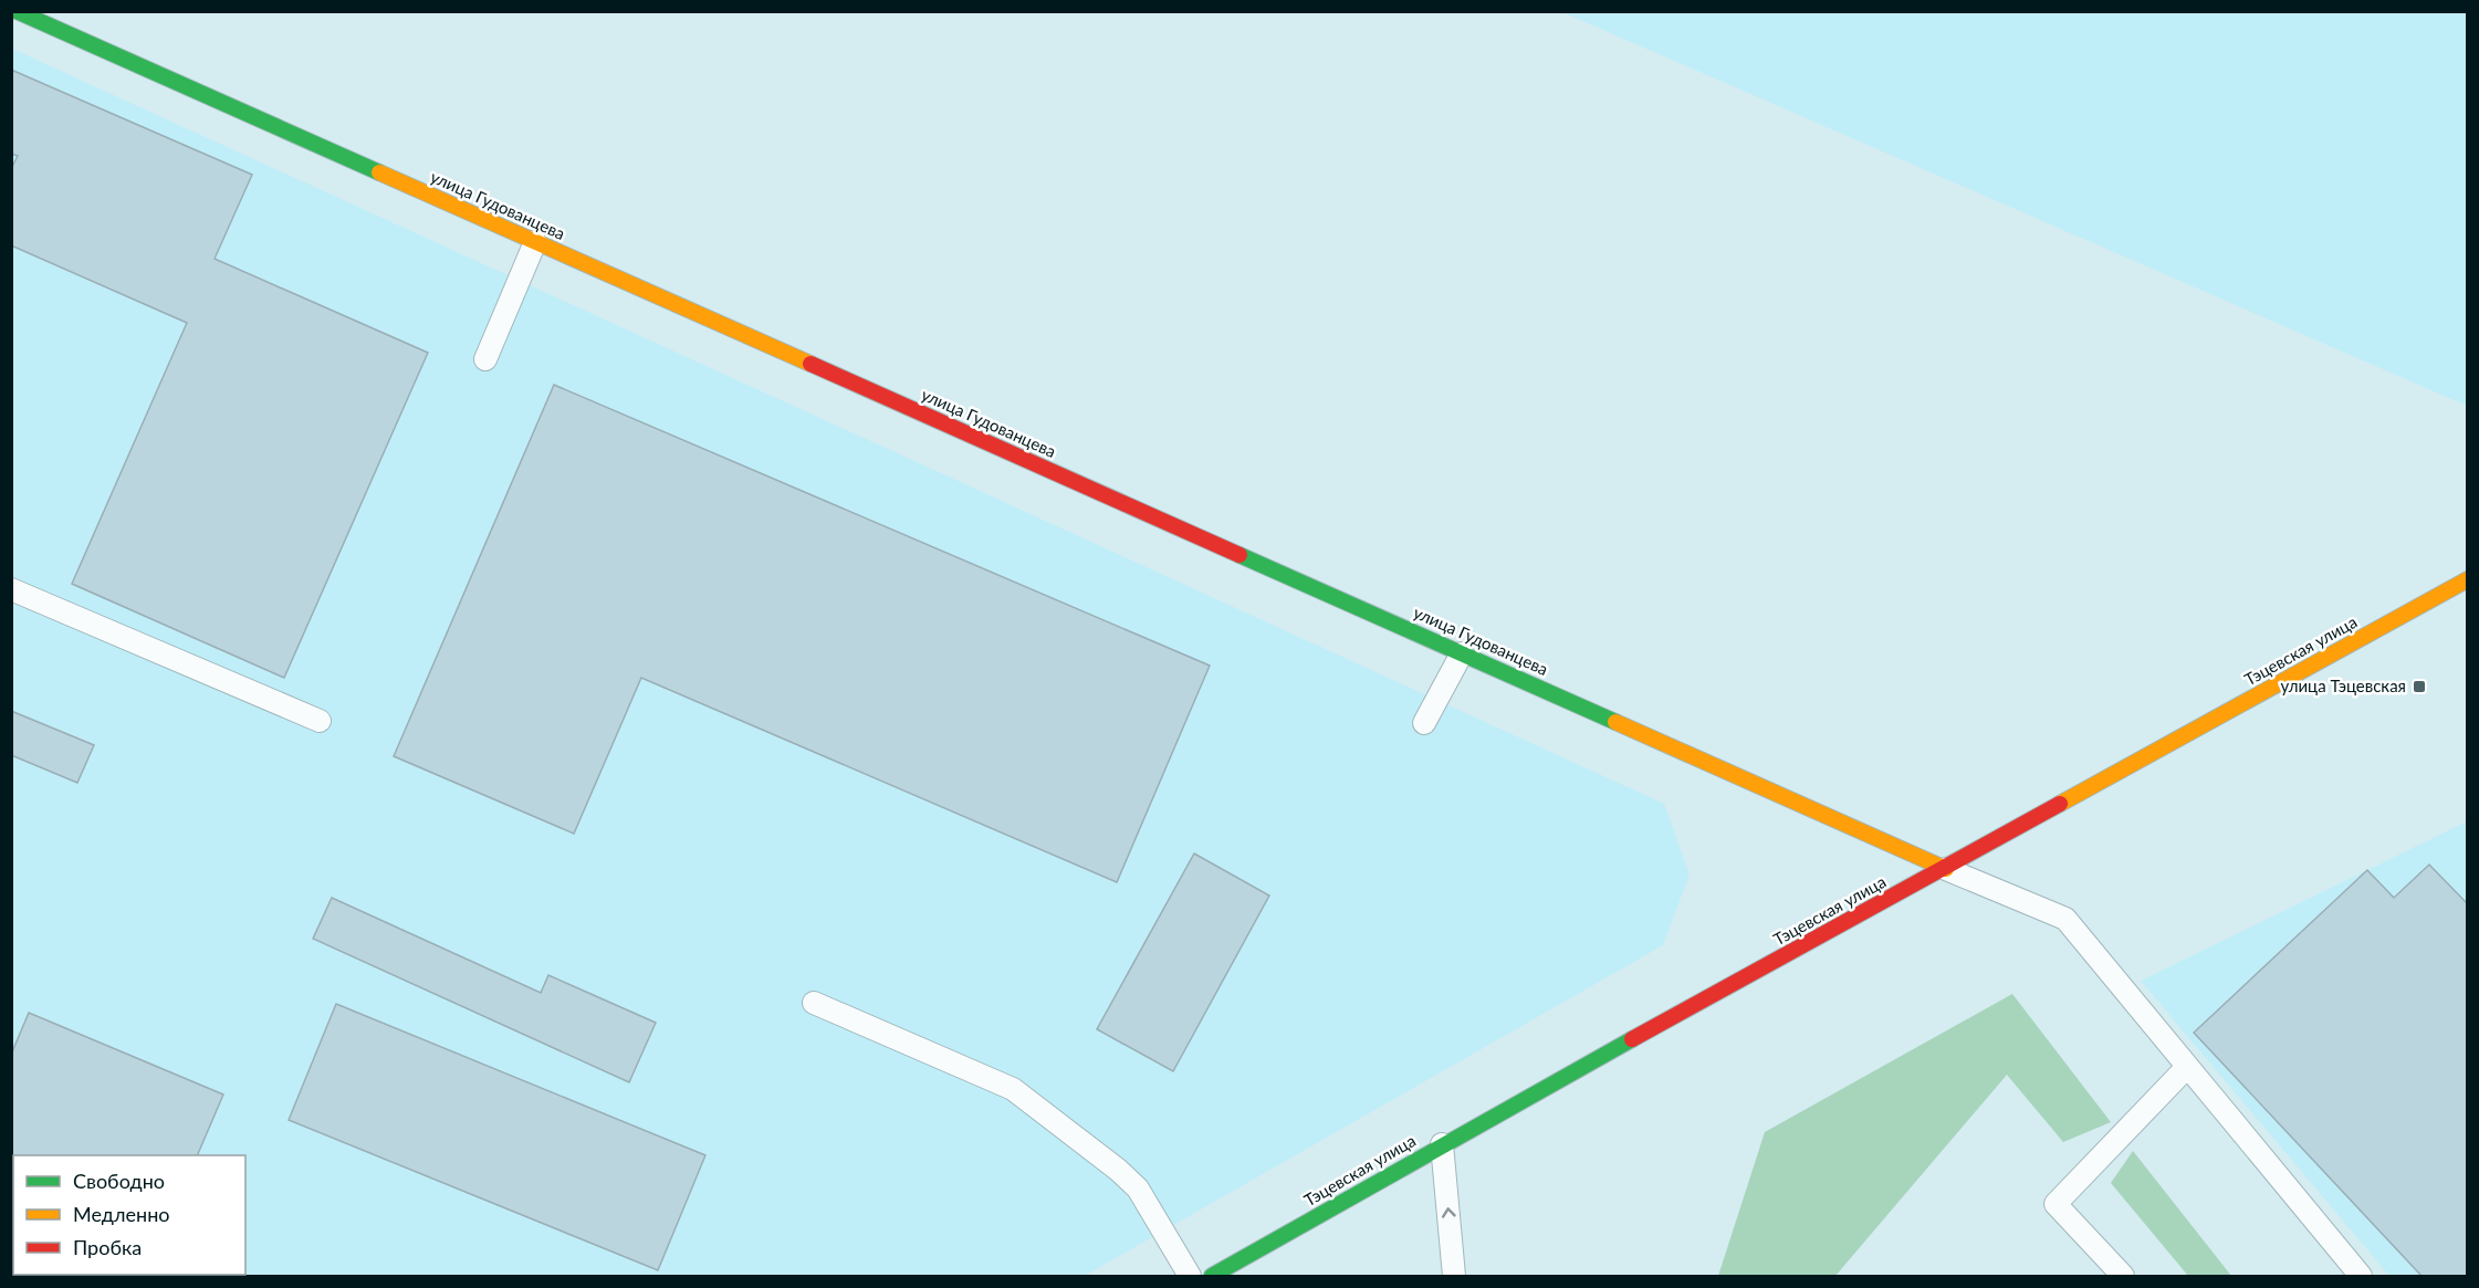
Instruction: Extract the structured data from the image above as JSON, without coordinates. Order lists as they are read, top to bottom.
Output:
{
  "streets": {
    "street": ["улица Гудованцева", "Тэцевская улица"]
  },
  "crossings": [
    ["улица Гудованцева", "Тэцевская улица"]
  ],
  "places": {
    "transit": ["улица Тэцевская"]
  },
  "legend": ["Свободно", "Медленно", "Пробка"]
}
